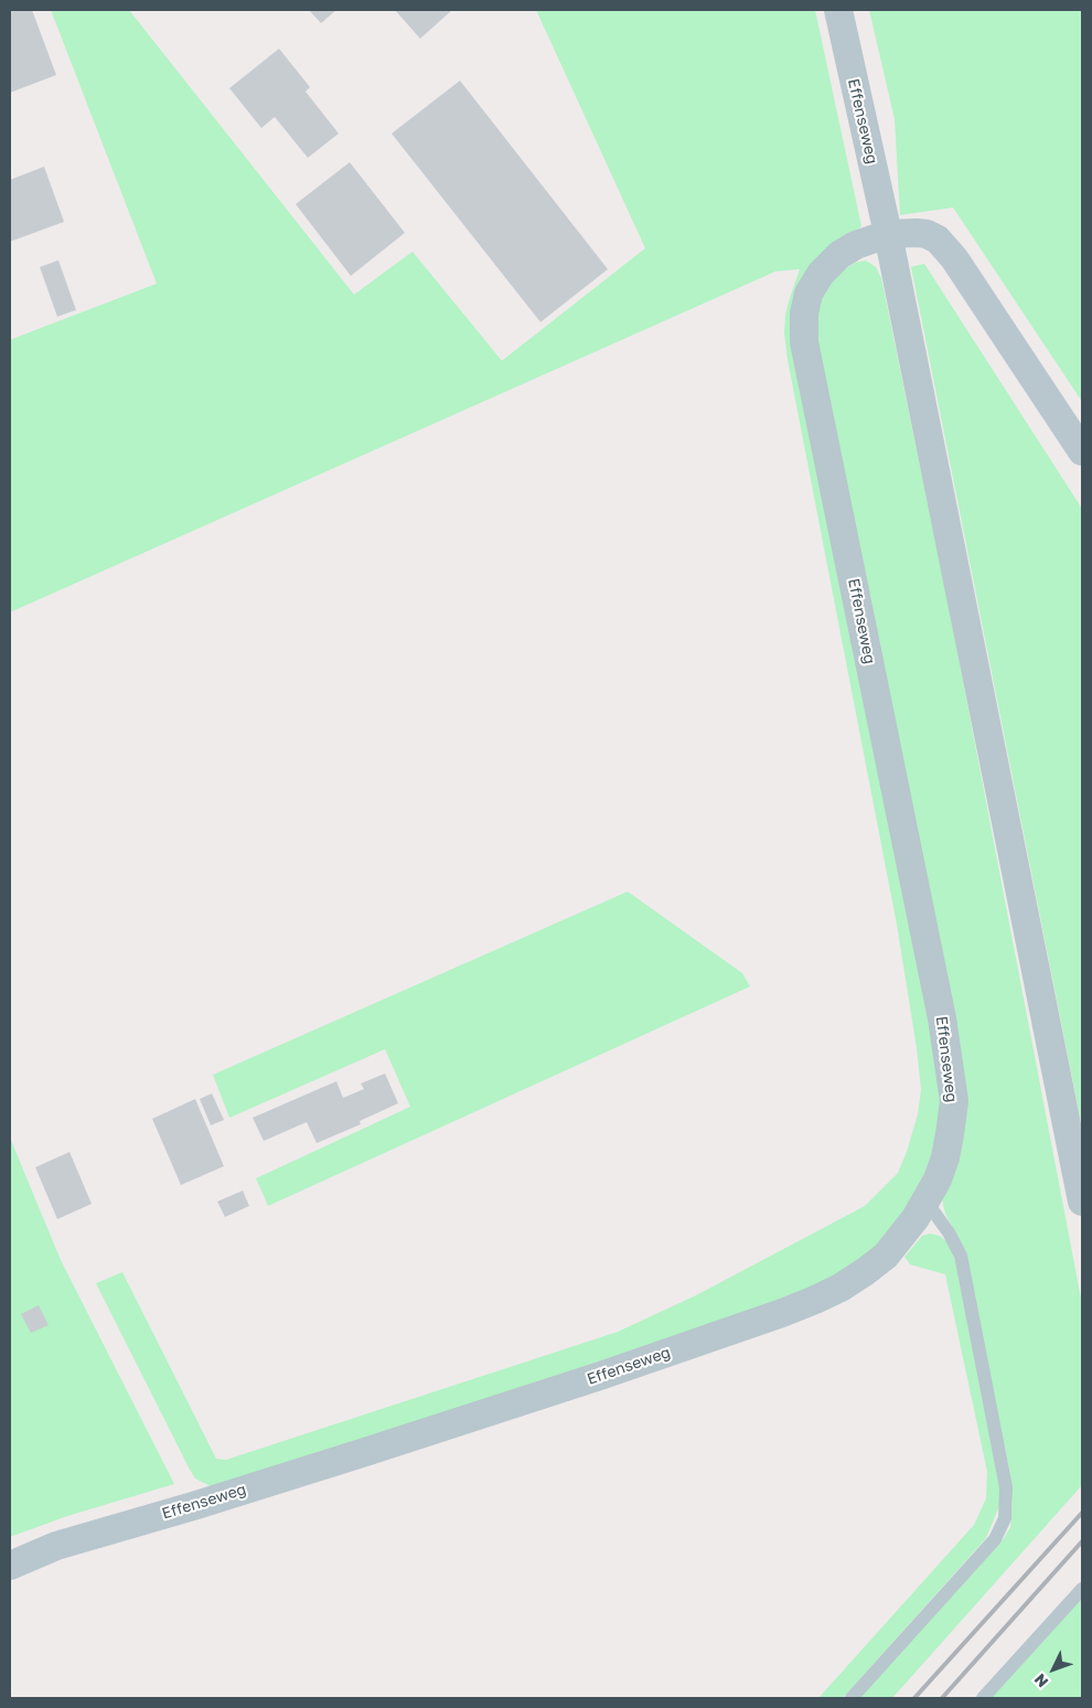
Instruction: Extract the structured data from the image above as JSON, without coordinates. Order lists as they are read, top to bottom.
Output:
{
  "streets": {
    "street": ["Effenseweg"]
  },
  "north": "bottom left"
}
